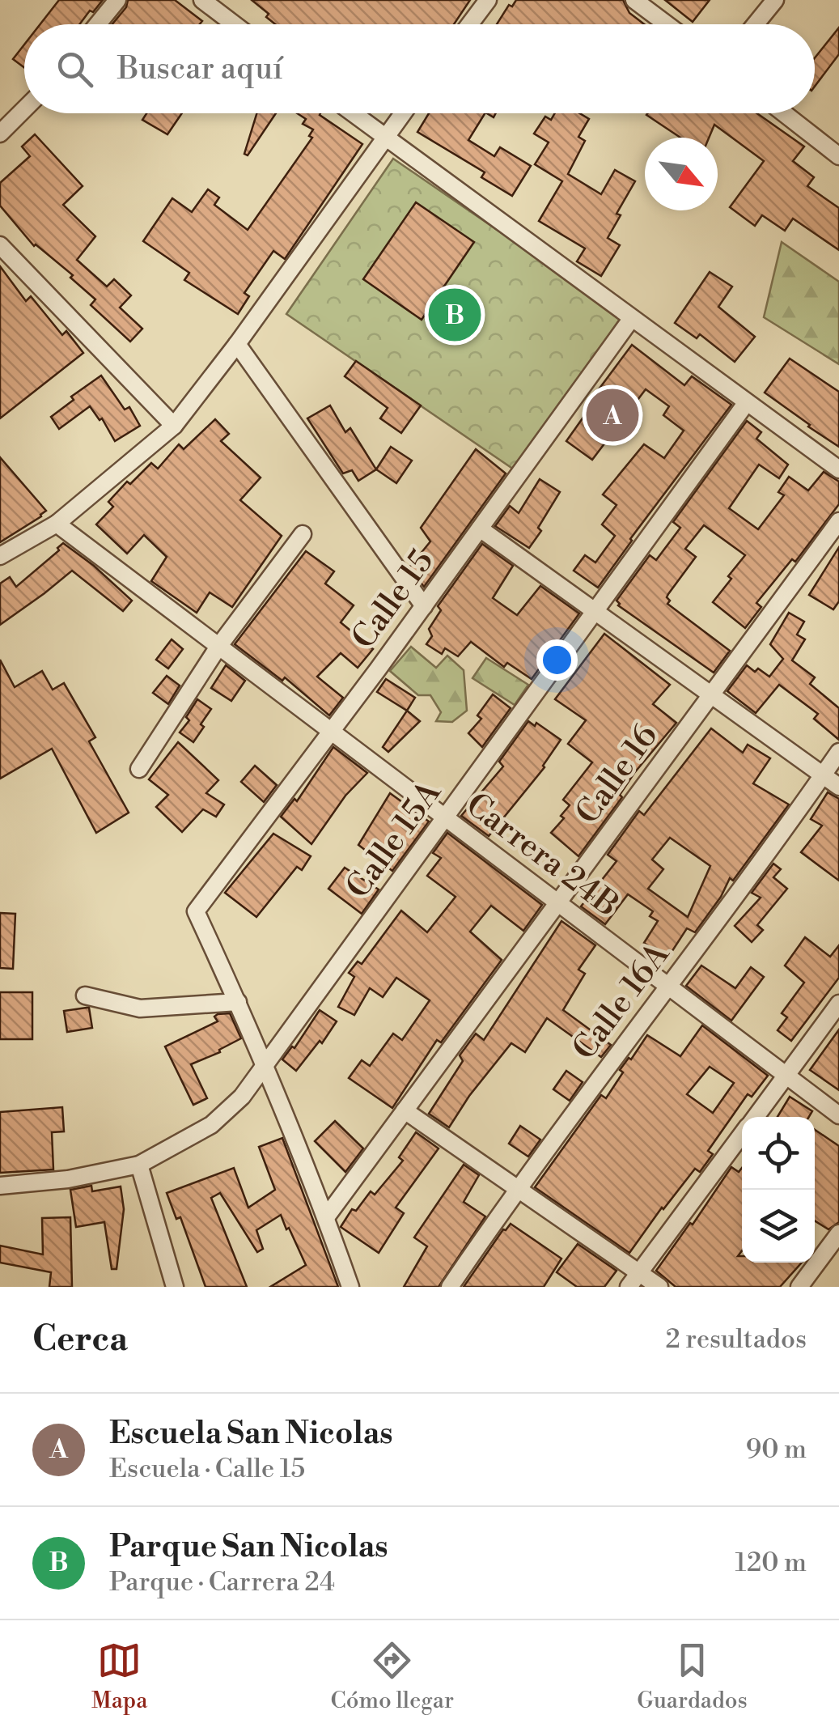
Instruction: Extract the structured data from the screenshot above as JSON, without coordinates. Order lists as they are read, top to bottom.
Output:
{
  "streets": {
    "street": [
      "Calle 15",
      "Calle 16",
      "Calle 15A",
      "Carrera 24B",
      "Calle 16A"
    ]
  },
  "crossings": [
    ["Calle 15", "Carrera 24B"],
    ["Calle 16", "Carrera 24B"],
    ["Calle 15A", "Carrera 24B"],
    ["Carrera 24B", "Calle 16A"]
  ],
  "north": "bottom right",
  "page": {
    "search": "Buscar aquí",
    "pins": ["B", "A"],
    "heading": ["Cerca", "2 resultados"],
    "list": [
      {
        "mark": "A",
        "name": "Escuela San Nicolas",
        "note": "Escuela · Calle 15",
        "value": "90 m"
      },
      {
        "mark": "B",
        "name": "Parque San Nicolas",
        "note": "Parque · Carrera 24",
        "value": "120 m"
      }
    ],
    "nav": ["Mapa", "Cómo llegar", "Guardados"]
  }
}
